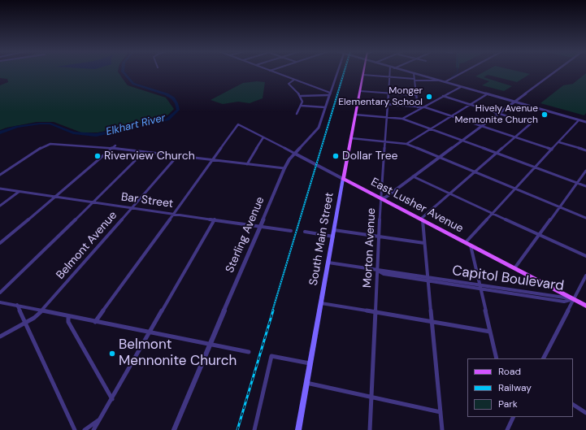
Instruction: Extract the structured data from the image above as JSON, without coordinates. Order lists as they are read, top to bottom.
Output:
{
  "streets": {
    "main road": ["East Lusher Avenue", "South Main Street"],
    "street": [
      "Bar Street",
      "Sterling Avenue",
      "Belmont Avenue",
      "Morton Avenue",
      "Capitol Boulevard"
    ]
  },
  "crossings": [
    ["Bar Street", "Sterling Avenue"],
    ["Bar Street", "Belmont Avenue"],
    ["East Lusher Avenue", "Sterling Avenue"],
    ["East Lusher Avenue", "South Main Street"],
    ["East Lusher Avenue", "Morton Avenue"],
    ["East Lusher Avenue", "Capitol Boulevard"],
    ["South Main Street", "Capitol Boulevard"],
    ["Morton Avenue", "Capitol Boulevard"]
  ],
  "water": ["Elkhart River"],
  "places": [
    "Monger Elementary School",
    "Hively Avenue Mennonite Church",
    "Riverview Church",
    "Dollar Tree",
    "Belmont Mennonite Church"
  ],
  "legend": ["Road", "Railway", "Park"]
}
